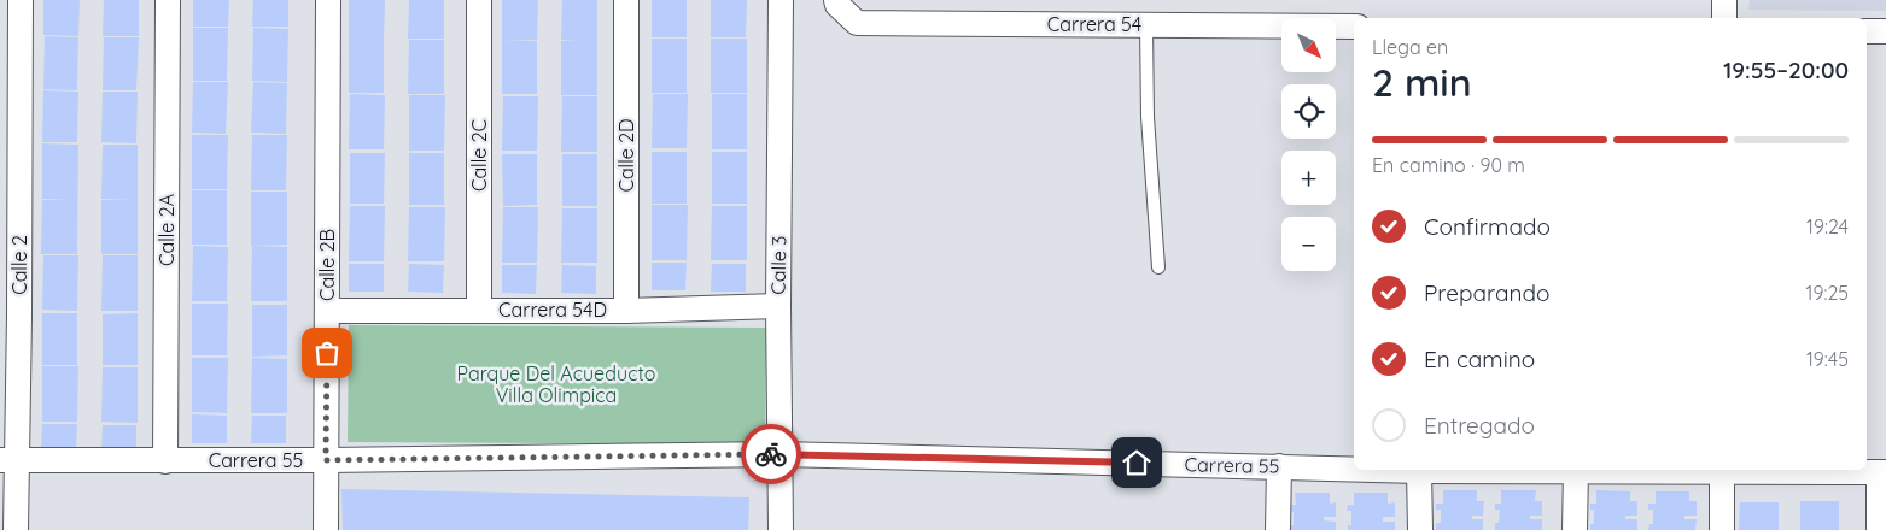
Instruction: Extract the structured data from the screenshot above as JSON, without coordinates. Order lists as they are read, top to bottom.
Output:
{
  "streets": {
    "street": [
      "Carrera 54",
      "Calle 2C",
      "Calle 2D",
      "Calle 2A",
      "Calle 2",
      "Calle 2B",
      "Calle 3",
      "Carrera 54D",
      "Carrera 55"
    ]
  },
  "crossings": [
    ["Calle 2C", "Carrera 54D"],
    ["Calle 2D", "Carrera 54D"],
    ["Calle 2A", "Carrera 55"],
    ["Calle 2", "Carrera 55"],
    ["Calle 2B", "Carrera 54D"],
    ["Calle 2B", "Carrera 55"],
    ["Calle 3", "Carrera 54D"],
    ["Calle 3", "Carrera 55"]
  ],
  "parks": ["Parque Del Acueducto Villa Olimpica"],
  "north": "bottom right",
  "page": {
    "map_buttons": ["+", "−"],
    "heading": ["2 min", "Llega en", "19:55–20:00"],
    "bar": "En camino · 90 m",
    "list": [
      ["Confirmado", "19:24"],
      ["Preparando", "19:25"],
      ["En camino", "19:45"],
      "Entregado"
    ]
  }
}
